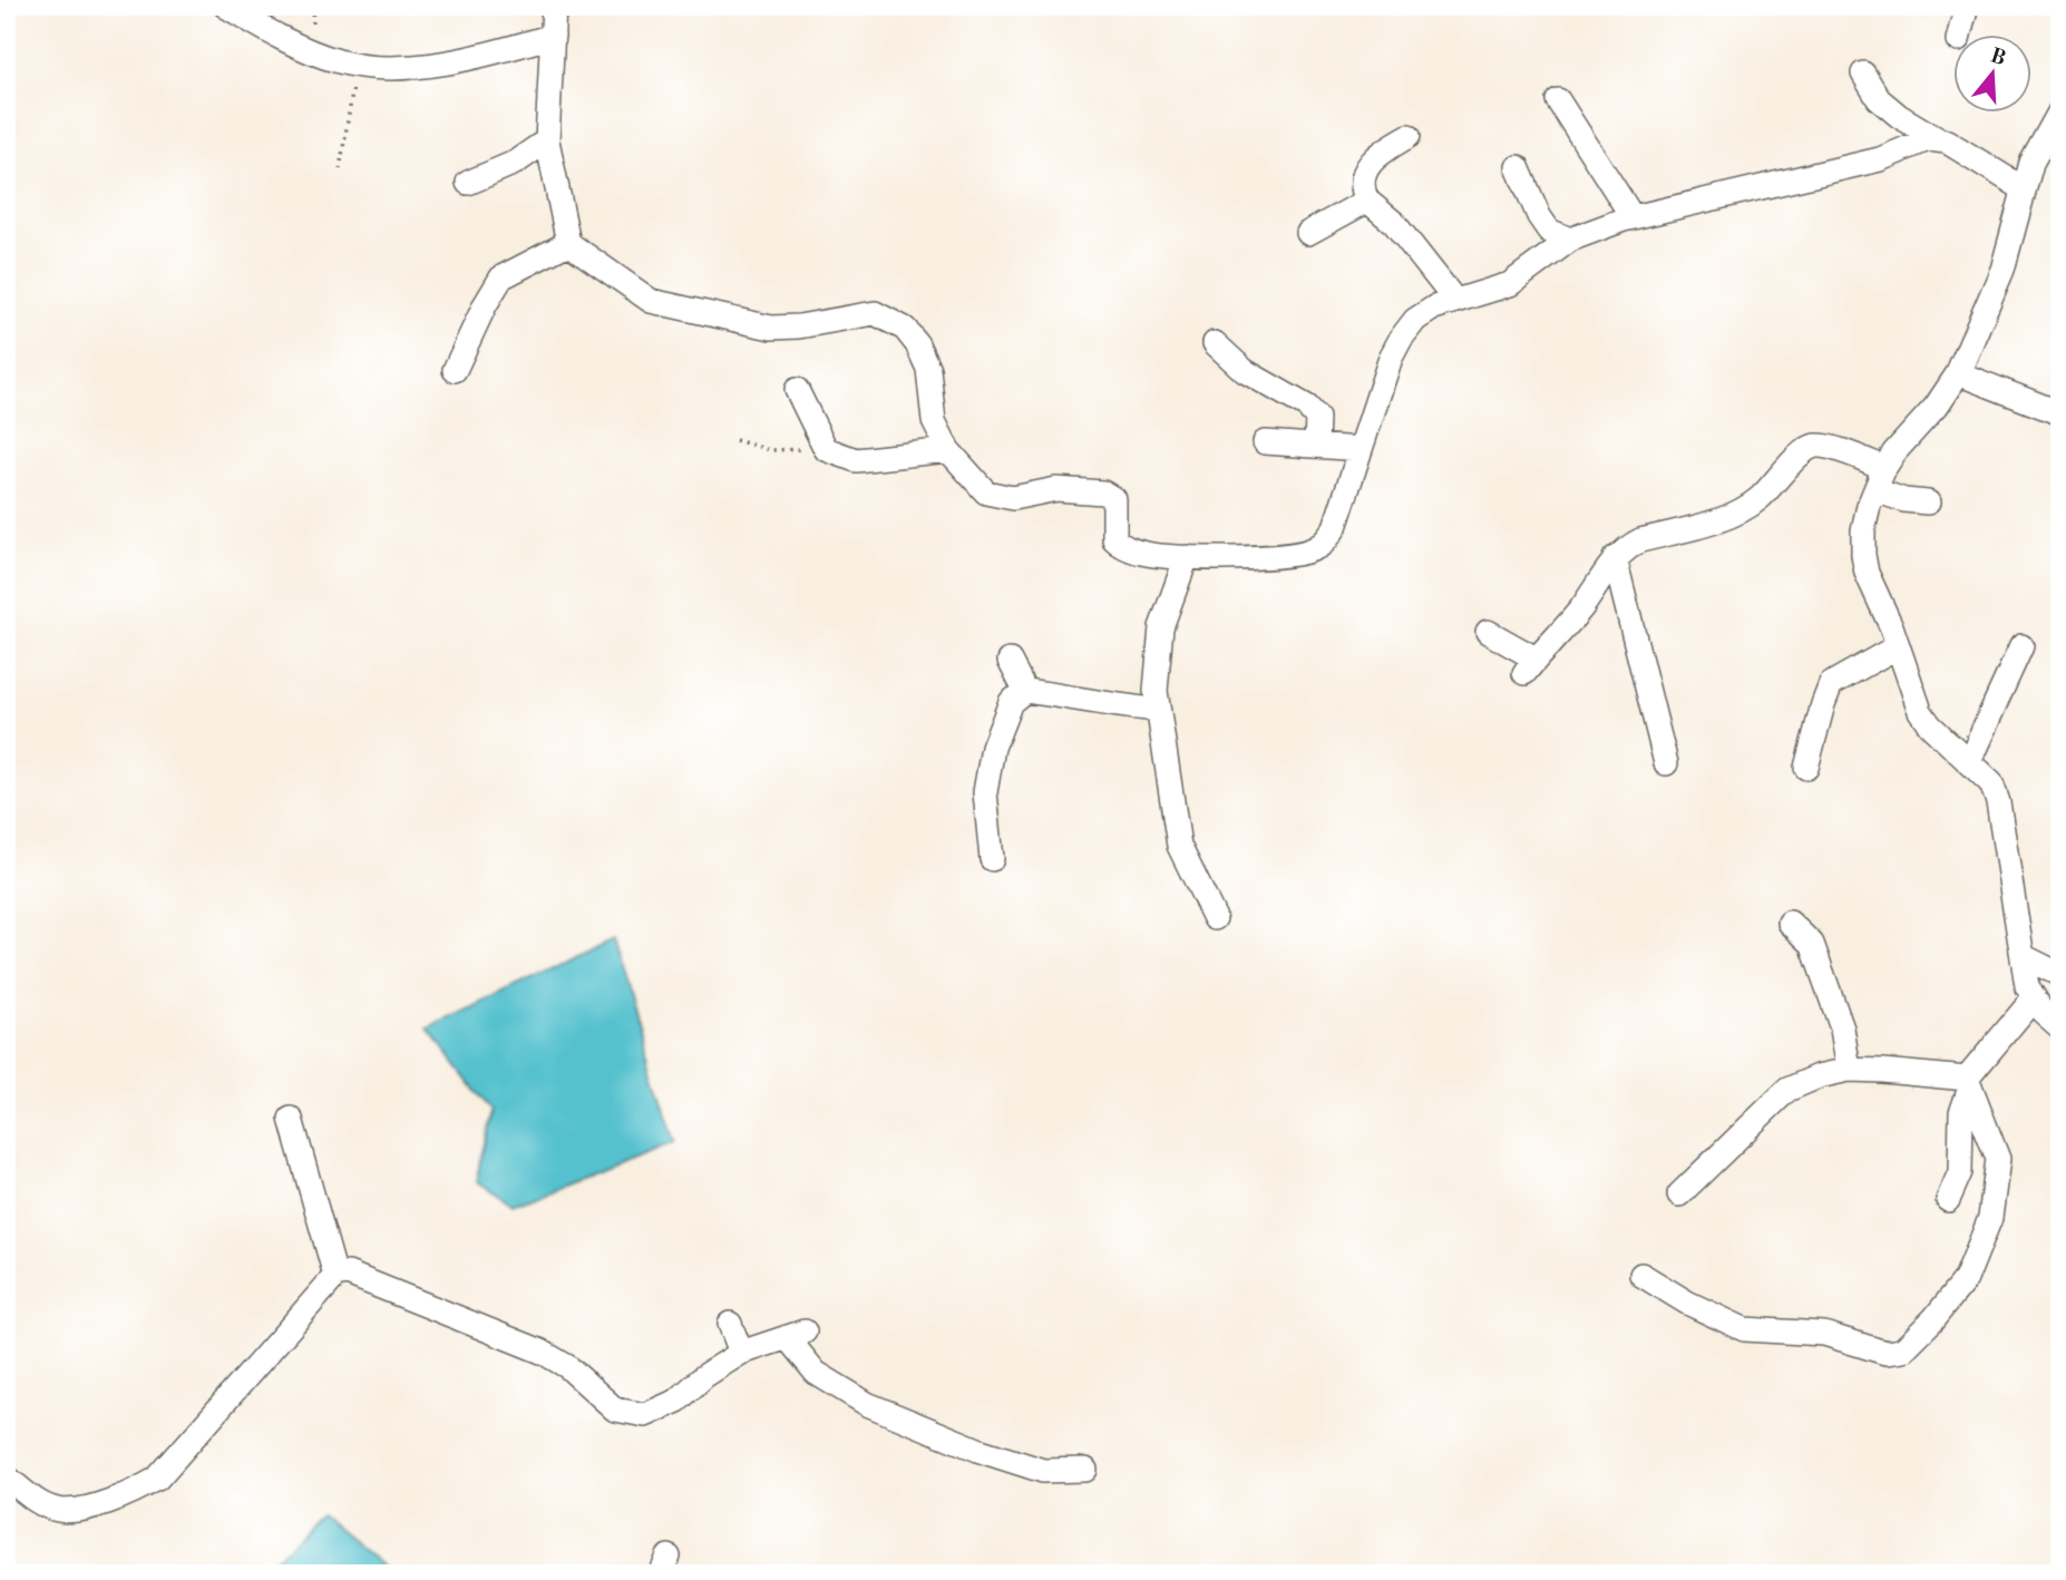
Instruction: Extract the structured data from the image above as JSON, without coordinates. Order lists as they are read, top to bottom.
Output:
{
  "north": "top"
}
